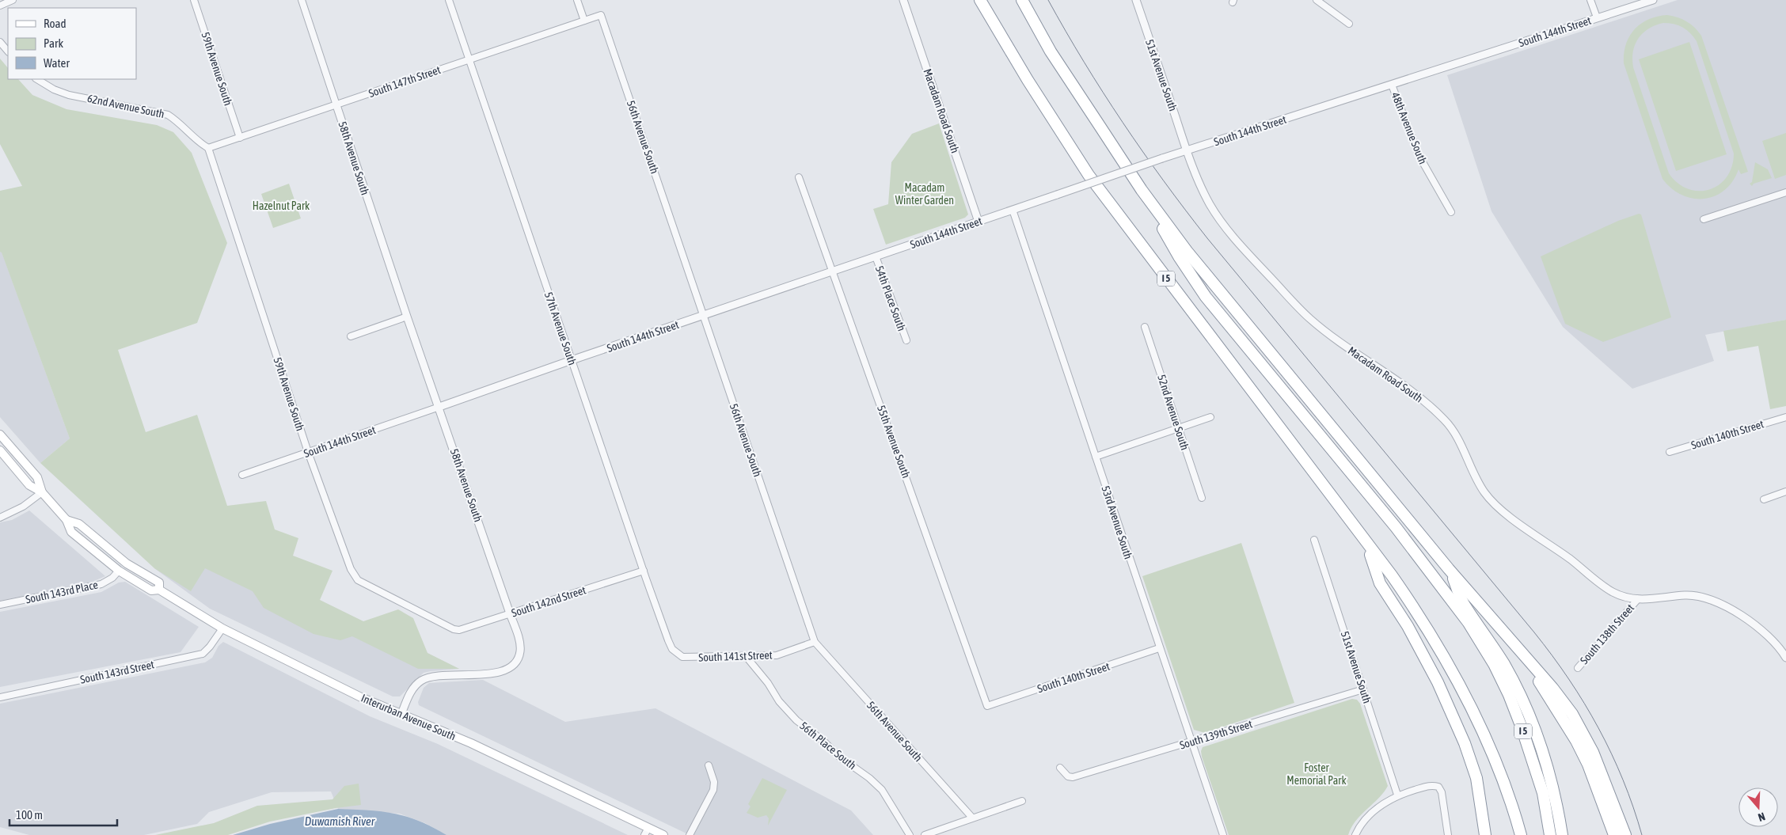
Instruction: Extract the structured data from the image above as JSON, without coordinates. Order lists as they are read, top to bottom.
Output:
{
  "streets": {
    "highway": ["I 5"],
    "main road": ["Interurban Avenue South"],
    "street": [
      "South 144th Street",
      "59th Avenue South",
      "51st Avenue South",
      "South 147th Street",
      "62nd Avenue South",
      "Macadam Road South",
      "48th Avenue South",
      "56th Avenue South",
      "58th Avenue South",
      "54th Place South",
      "57th Avenue South",
      "52nd Avenue South",
      "South 140th Street",
      "55th Avenue South",
      "53rd Avenue South",
      "South 143rd Place",
      "South 142nd Street",
      "South 138th Street",
      "South 141st Street",
      "South 143rd Street",
      "South 139th Street",
      "56th Place South"
    ]
  },
  "crossings": [
    ["South 144th Street", "59th Avenue South"],
    ["South 144th Street", "51st Avenue South"],
    ["South 144th Street", "Macadam Road South"],
    ["South 144th Street", "48th Avenue South"],
    ["South 144th Street", "56th Avenue South"],
    ["South 144th Street", "58th Avenue South"],
    ["South 144th Street", "54th Place South"],
    ["South 144th Street", "57th Avenue South"],
    ["South 144th Street", "55th Avenue South"],
    ["South 144th Street", "53rd Avenue South"],
    ["59th Avenue South", "South 147th Street"],
    ["59th Avenue South", "62nd Avenue South"],
    ["59th Avenue South", "South 142nd Street"],
    ["51st Avenue South", "Macadam Road South"],
    ["51st Avenue South", "South 139th Street"],
    ["South 147th Street", "62nd Avenue South"],
    ["South 147th Street", "56th Avenue South"],
    ["South 147th Street", "58th Avenue South"],
    ["South 147th Street", "57th Avenue South"],
    ["Macadam Road South", "South 138th Street"],
    ["56th Avenue South", "South 141st Street"],
    ["58th Avenue South", "South 142nd Street"],
    ["58th Avenue South", "Interurban Avenue South"],
    ["57th Avenue South", "South 142nd Street"],
    ["57th Avenue South", "South 141st Street"],
    ["South 140th Street", "55th Avenue South"],
    ["South 140th Street", "53rd Avenue South"],
    ["53rd Avenue South", "South 139th Street"],
    ["South 143rd Place", "Interurban Avenue South"],
    ["South 141st Street", "56th Place South"],
    ["South 143rd Street", "Interurban Avenue South"]
  ],
  "water": ["Duwamish River"],
  "parks": ["Macadam Winter Garden", "Hazelnut Park", "Foster Memorial Park"],
  "legend": ["Road", "Park", "Water"],
  "scale_bar": "100 m",
  "north": "bottom"
}
